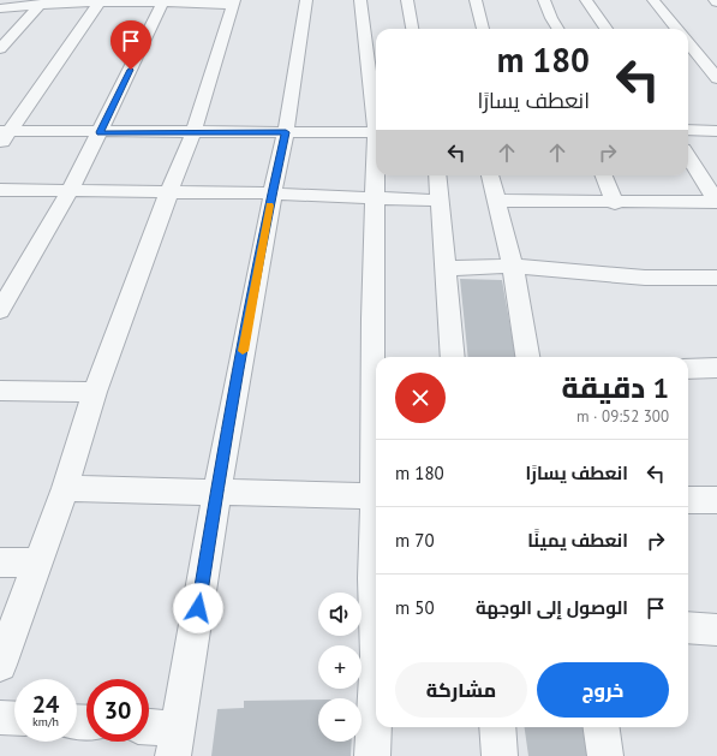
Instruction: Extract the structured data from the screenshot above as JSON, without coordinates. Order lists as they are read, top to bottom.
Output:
{
  "page": {
    "turn": ["180 m", "انعطف يسارًا"],
    "heading": ["1 دقيقة", "300 m · 09:52"],
    "list": [
      {
        "name": "انعطف يسارًا",
        "value": "180 m"
      },
      {
        "name": "انعطف يمينًا",
        "value": "70 m"
      },
      {
        "name": "الوصول إلى الوجهة",
        "value": "50 m"
      }
    ],
    "map_buttons": ["+", "−"],
    "buttons": ["خروج", "مشاركة"],
    "speed": "24 km/h",
    "limit": "30"
  }
}
